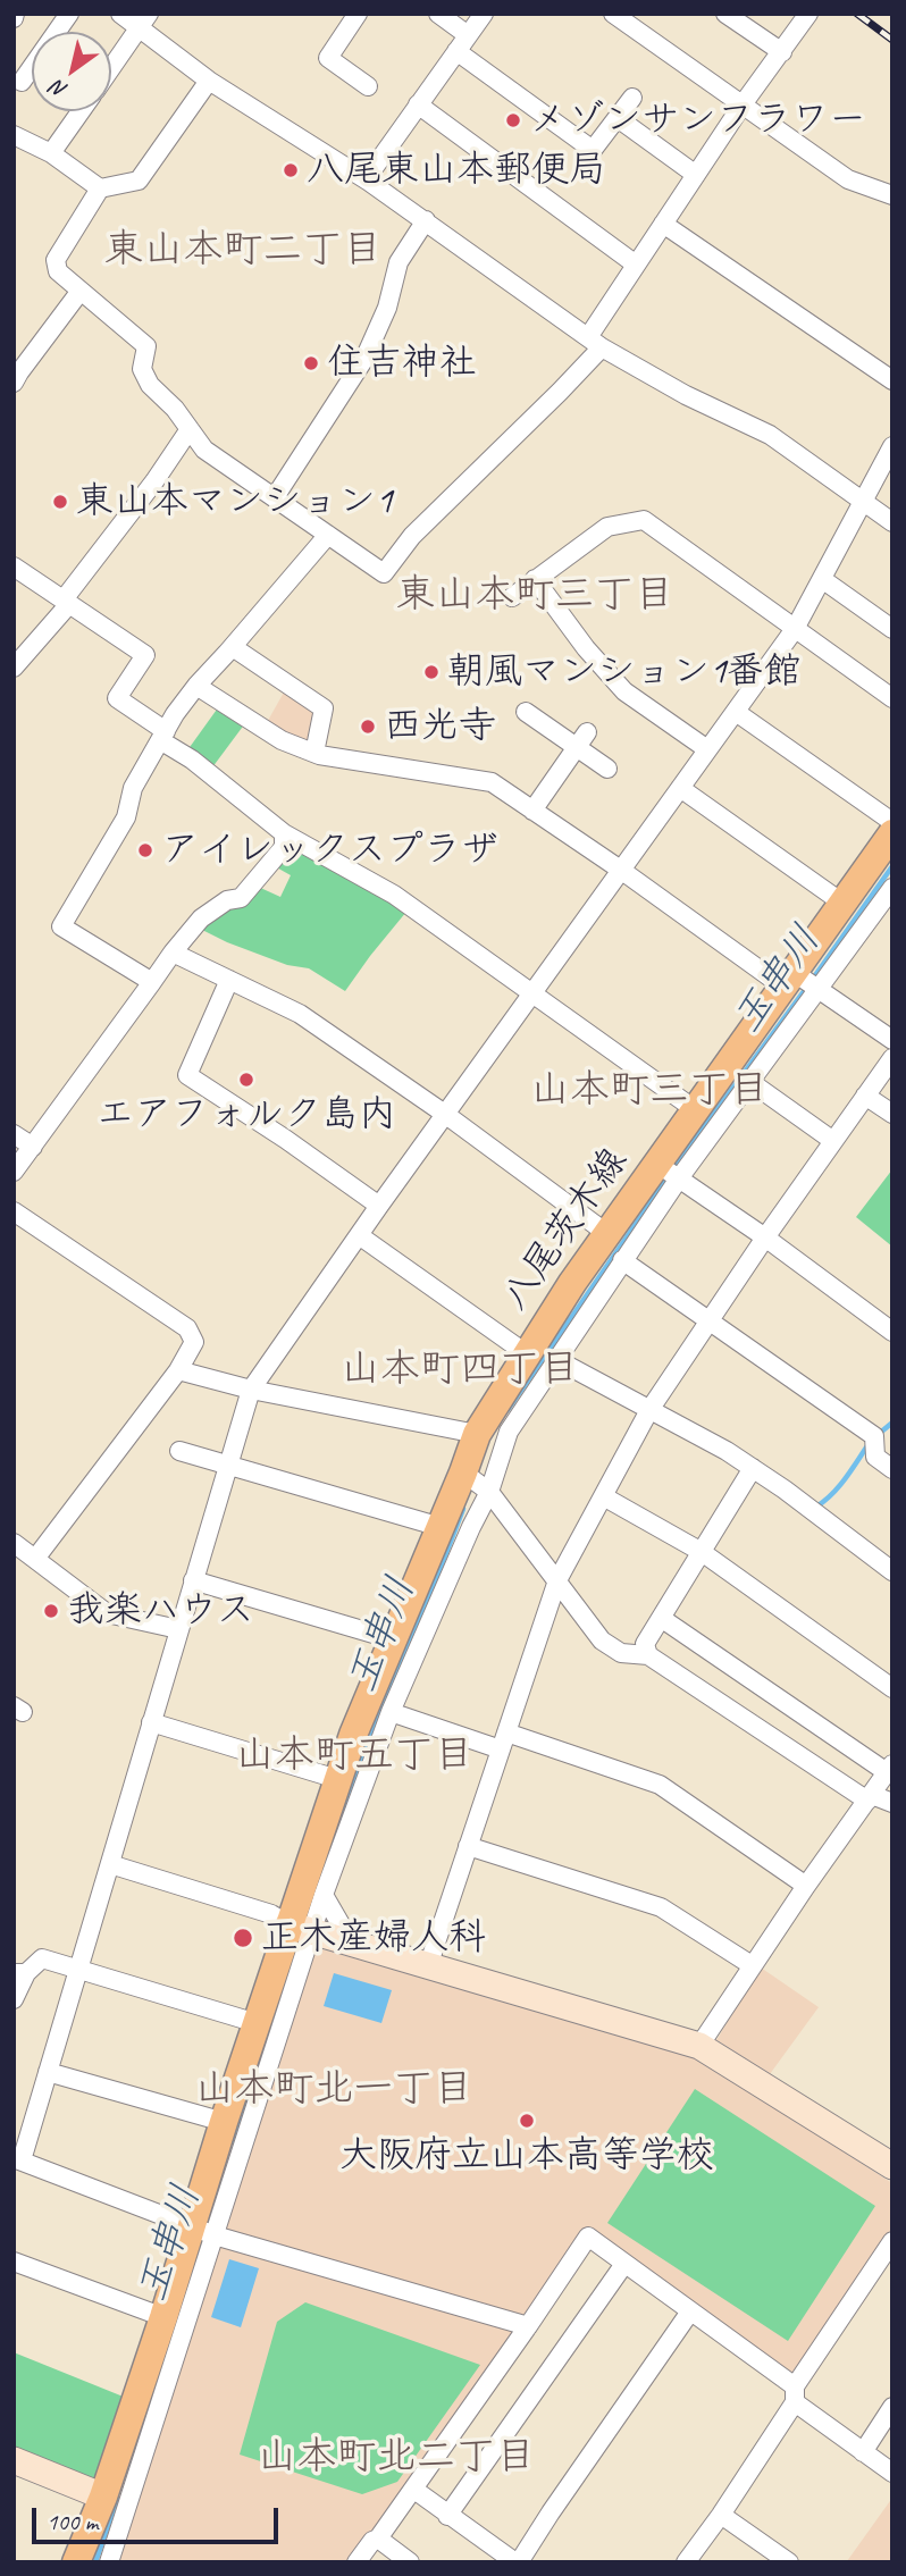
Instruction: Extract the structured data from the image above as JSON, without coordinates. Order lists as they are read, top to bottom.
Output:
{
  "streets": {
    "main road": ["八尾茨木線"]
  },
  "districts": [
    "東山本町二丁目",
    "東山本町三丁目",
    "山本町三丁目",
    "山本町四丁目",
    "山本町五丁目",
    "山本町北一丁目",
    "山本町北二丁目"
  ],
  "water": ["玉串川"],
  "places": [
    "メゾンサンフラワー",
    "八尾東山本郵便局",
    "住吉神社",
    "東山本マンション1",
    "朝風マンション1番館",
    "西光寺",
    "アイレックスプラザ",
    "エアフォルク島内",
    "我楽ハウス",
    "正木産婦人科",
    "大阪府立山本高等学校"
  ],
  "scale_bar": "100 m",
  "north": "bottom left"
}
